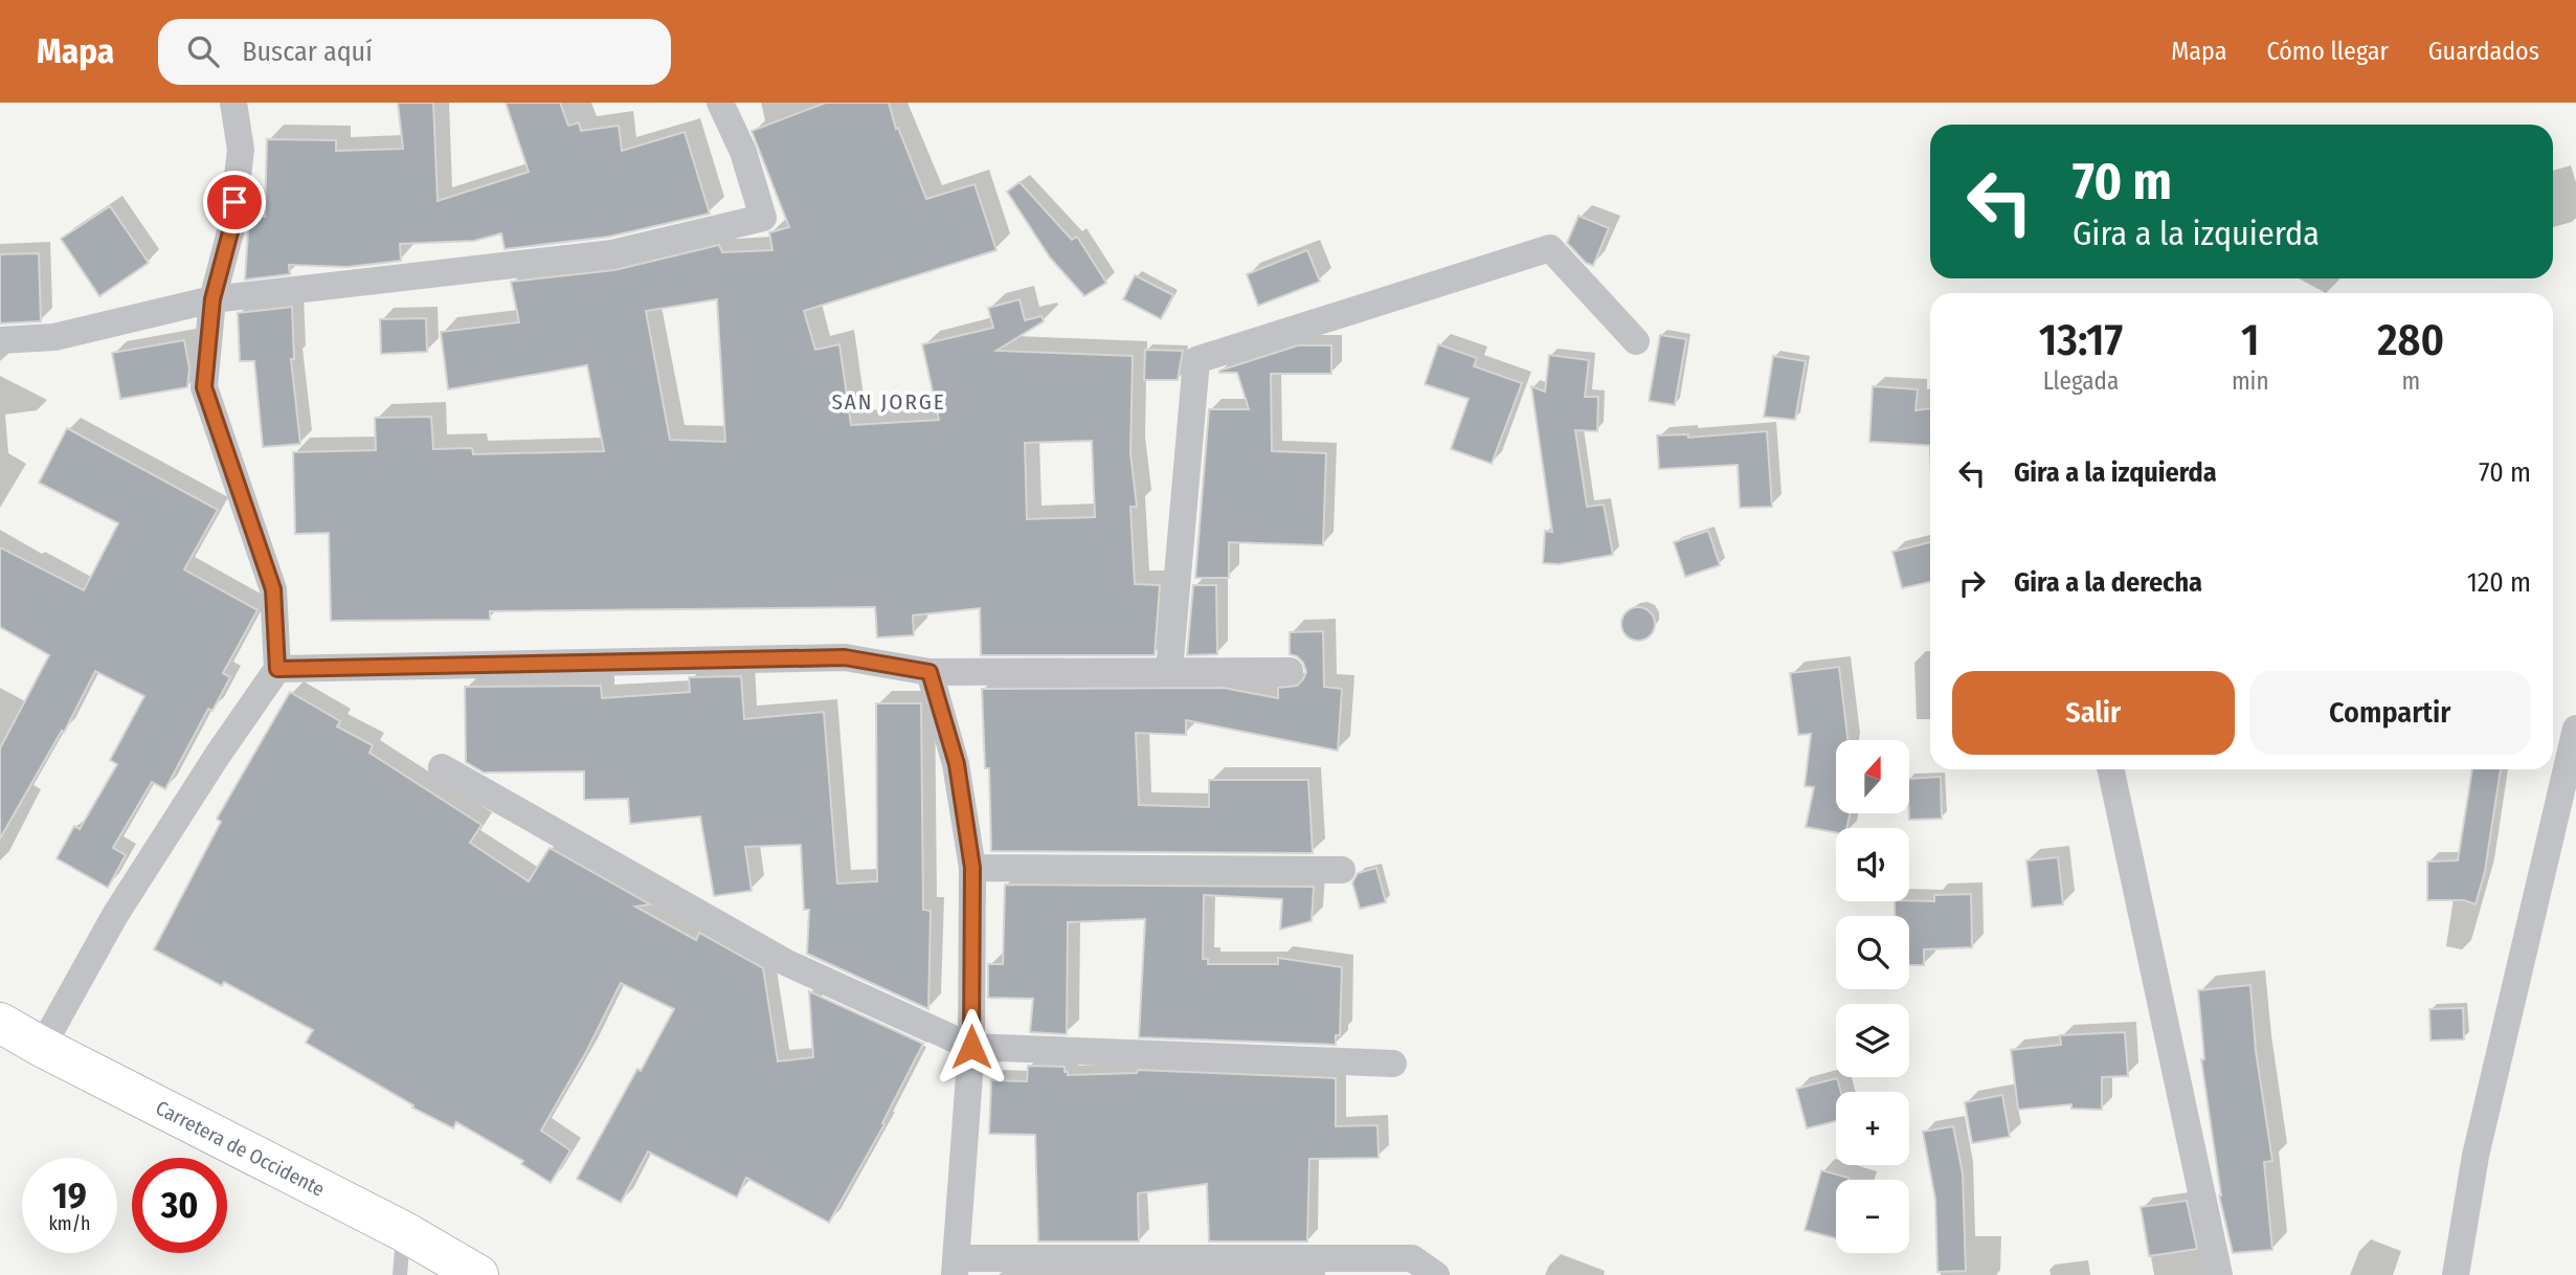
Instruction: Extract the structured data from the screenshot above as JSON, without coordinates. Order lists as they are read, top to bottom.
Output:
{
  "streets": {
    "main road": ["Carretera de Occidente"]
  },
  "districts": ["SAN JORGE"],
  "north": "top",
  "page": {
    "header": "Mapa",
    "search": "Buscar aquí",
    "nav": ["Mapa", "Cómo llegar", "Guardados"],
    "turn": ["70 m", "Gira a la izquierda"],
    "eta": [
      "13:17",
      "Llegada",
      "1",
      "min",
      "280",
      "m"
    ],
    "list": [
      {
        "name": "Gira a la izquierda",
        "value": "70 m"
      },
      {
        "name": "Gira a la derecha",
        "value": "120 m"
      }
    ],
    "buttons": ["Salir", "Compartir"],
    "map_buttons": ["+", "−"],
    "speed": "19 km/h",
    "limit": "30"
  }
}
